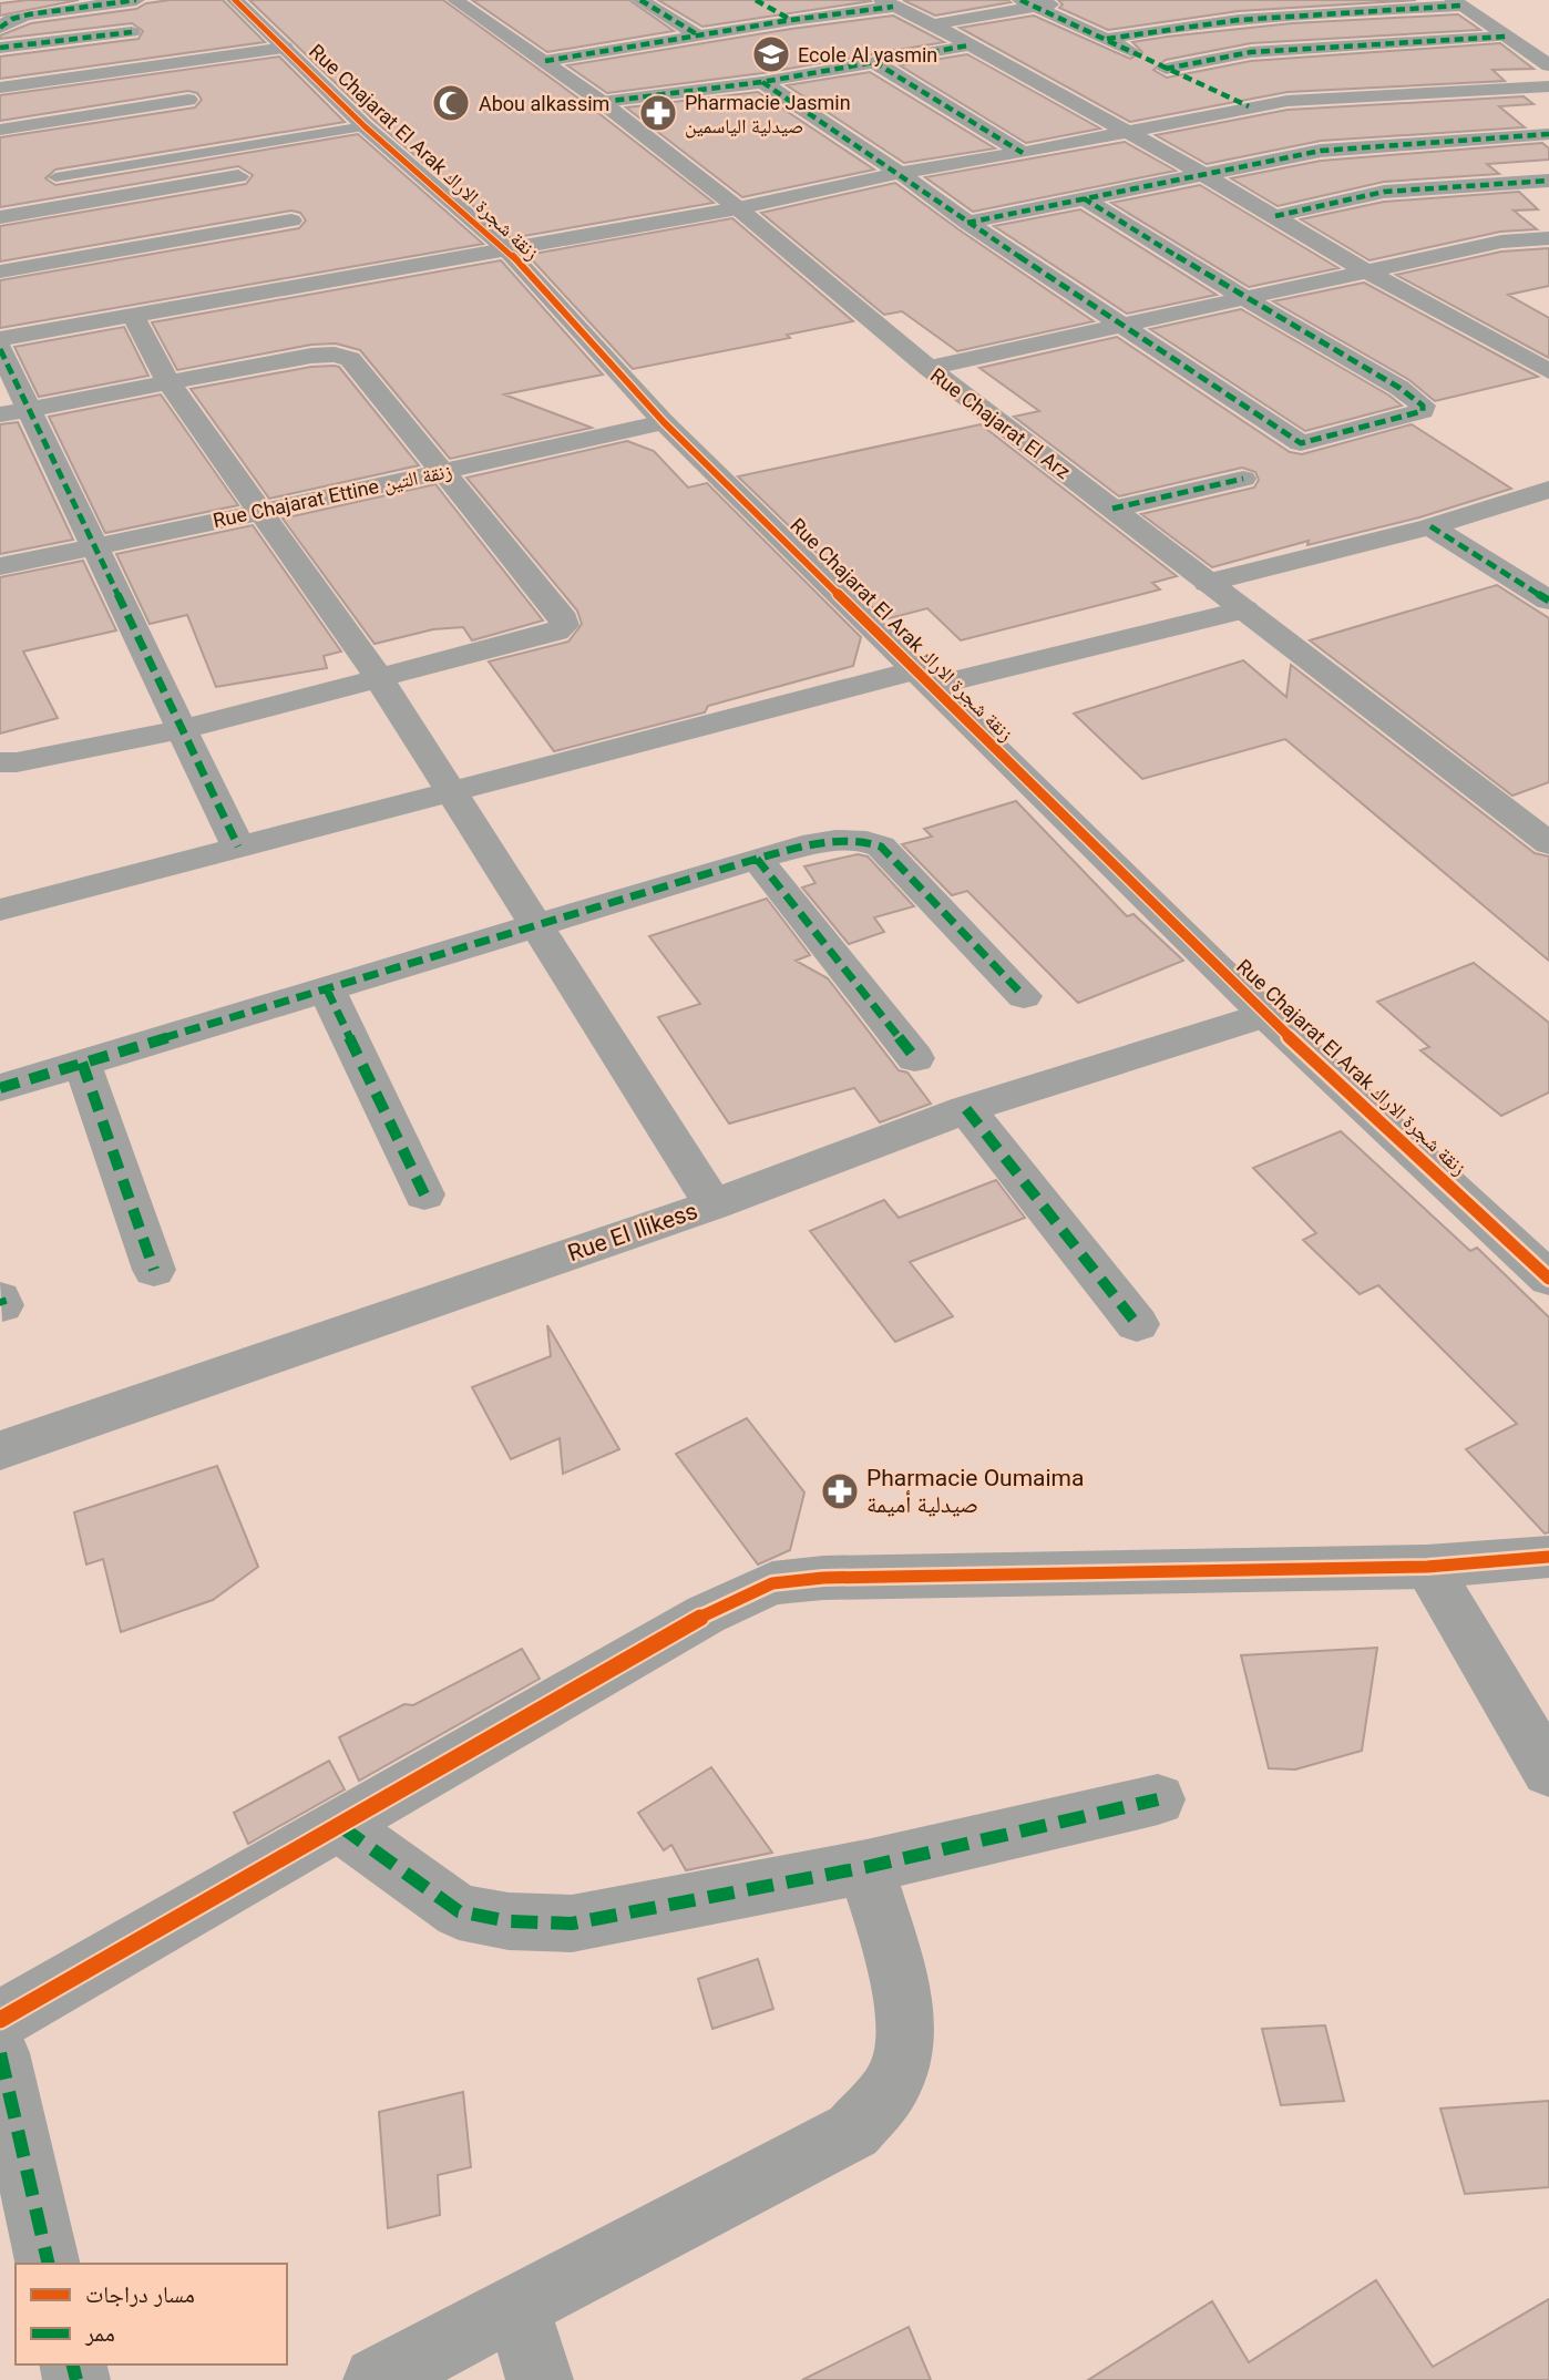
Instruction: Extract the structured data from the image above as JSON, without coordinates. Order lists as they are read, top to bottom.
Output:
{
  "streets": {
    "street": [
      "Rue Chajarat El Arak زنقة شجرة الاراك",
      "Rue Chajarat El Arz",
      "Rue Chajarat Ettine زنقة التين",
      "Rue El Ilikess"
    ]
  },
  "crossings": [
    ["Rue Chajarat El Arak زنقة شجرة الاراك", "Rue Chajarat Ettine زنقة التين"],
    ["Rue Chajarat El Arak زنقة شجرة الاراك", "Rue El Ilikess"]
  ],
  "places": {
    "school or university": ["Ecole Al yasmin"],
    "mosque": ["Abou alkassim"],
    "pharmacy": ["Pharmacie Jasmin صيدلية الياسمين", "Pharmacie Oumaima صيدلية أميمة"]
  },
  "legend": ["مسار دراجات", "ممر"]
}
